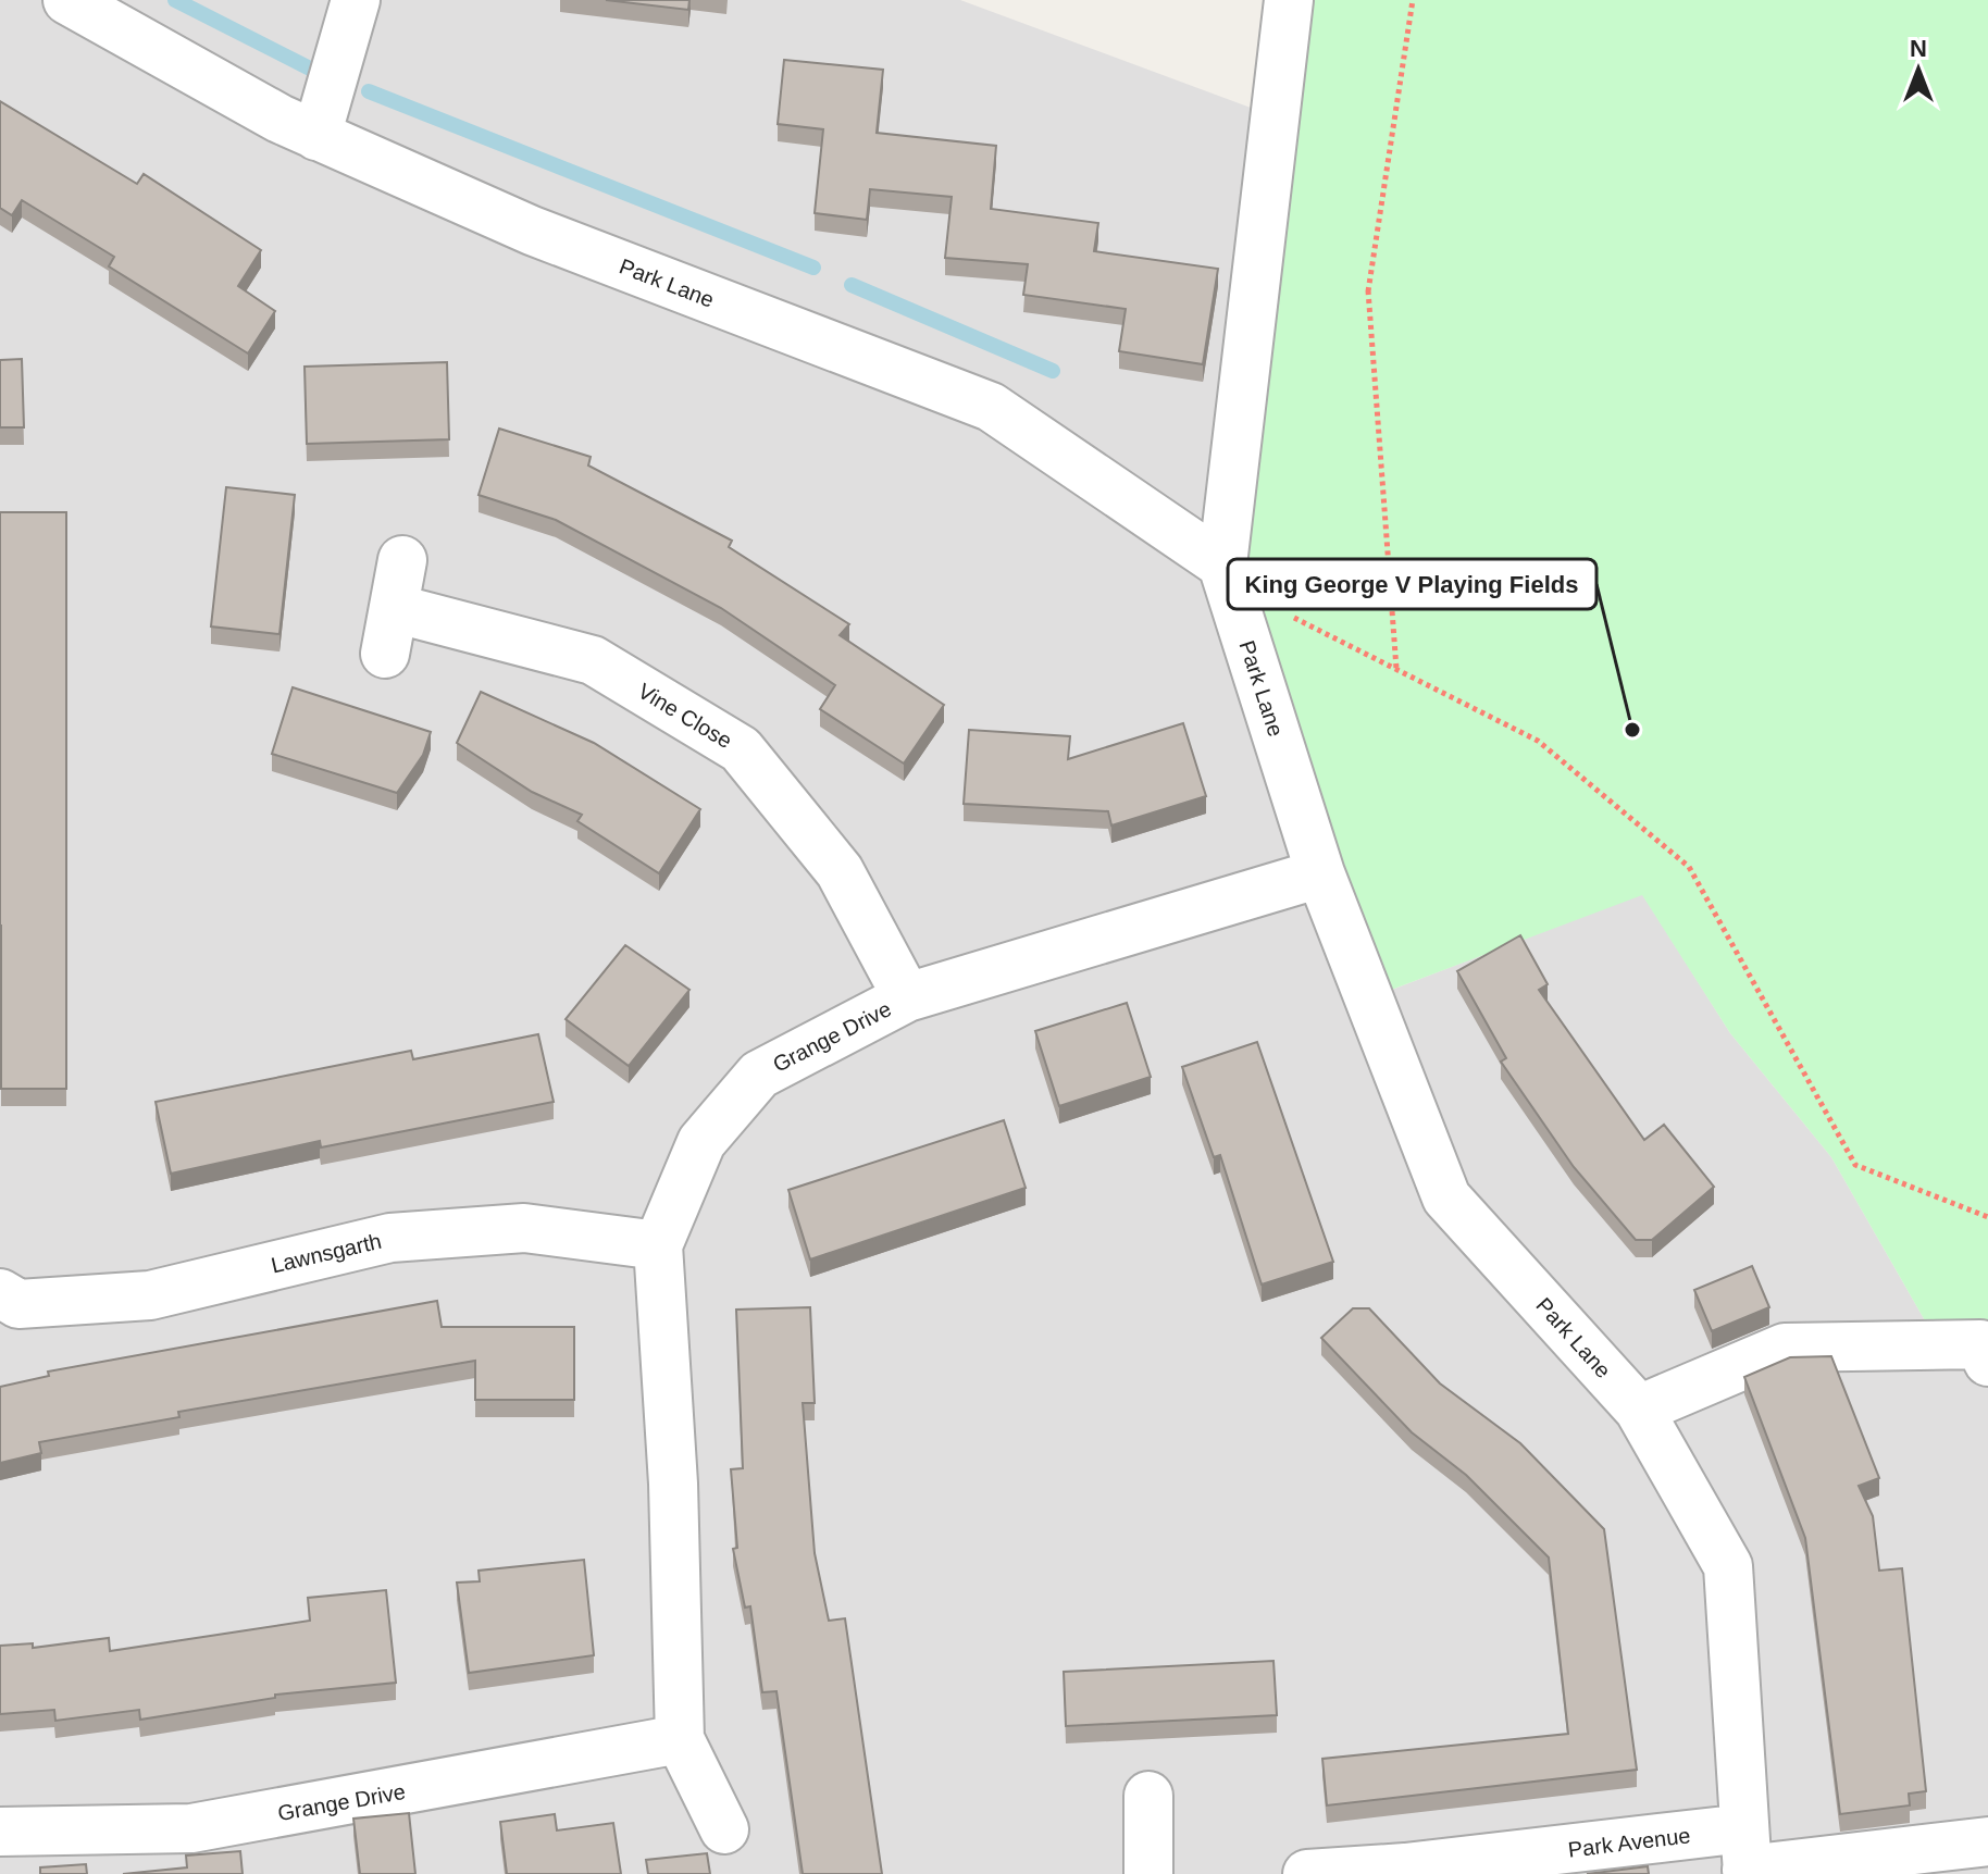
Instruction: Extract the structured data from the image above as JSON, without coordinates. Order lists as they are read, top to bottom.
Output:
{
  "streets": {
    "street": [
      "Park Lane",
      "Vine Close",
      "Grange Drive",
      "Lawnsgarth",
      "Park Avenue"
    ]
  },
  "crossings": [
    ["Park Lane", "Grange Drive"],
    ["Park Lane", "Park Avenue"],
    ["Vine Close", "Grange Drive"],
    ["Grange Drive", "Lawnsgarth"]
  ],
  "places": ["King George V Playing Fields"],
  "north": "top"
}
